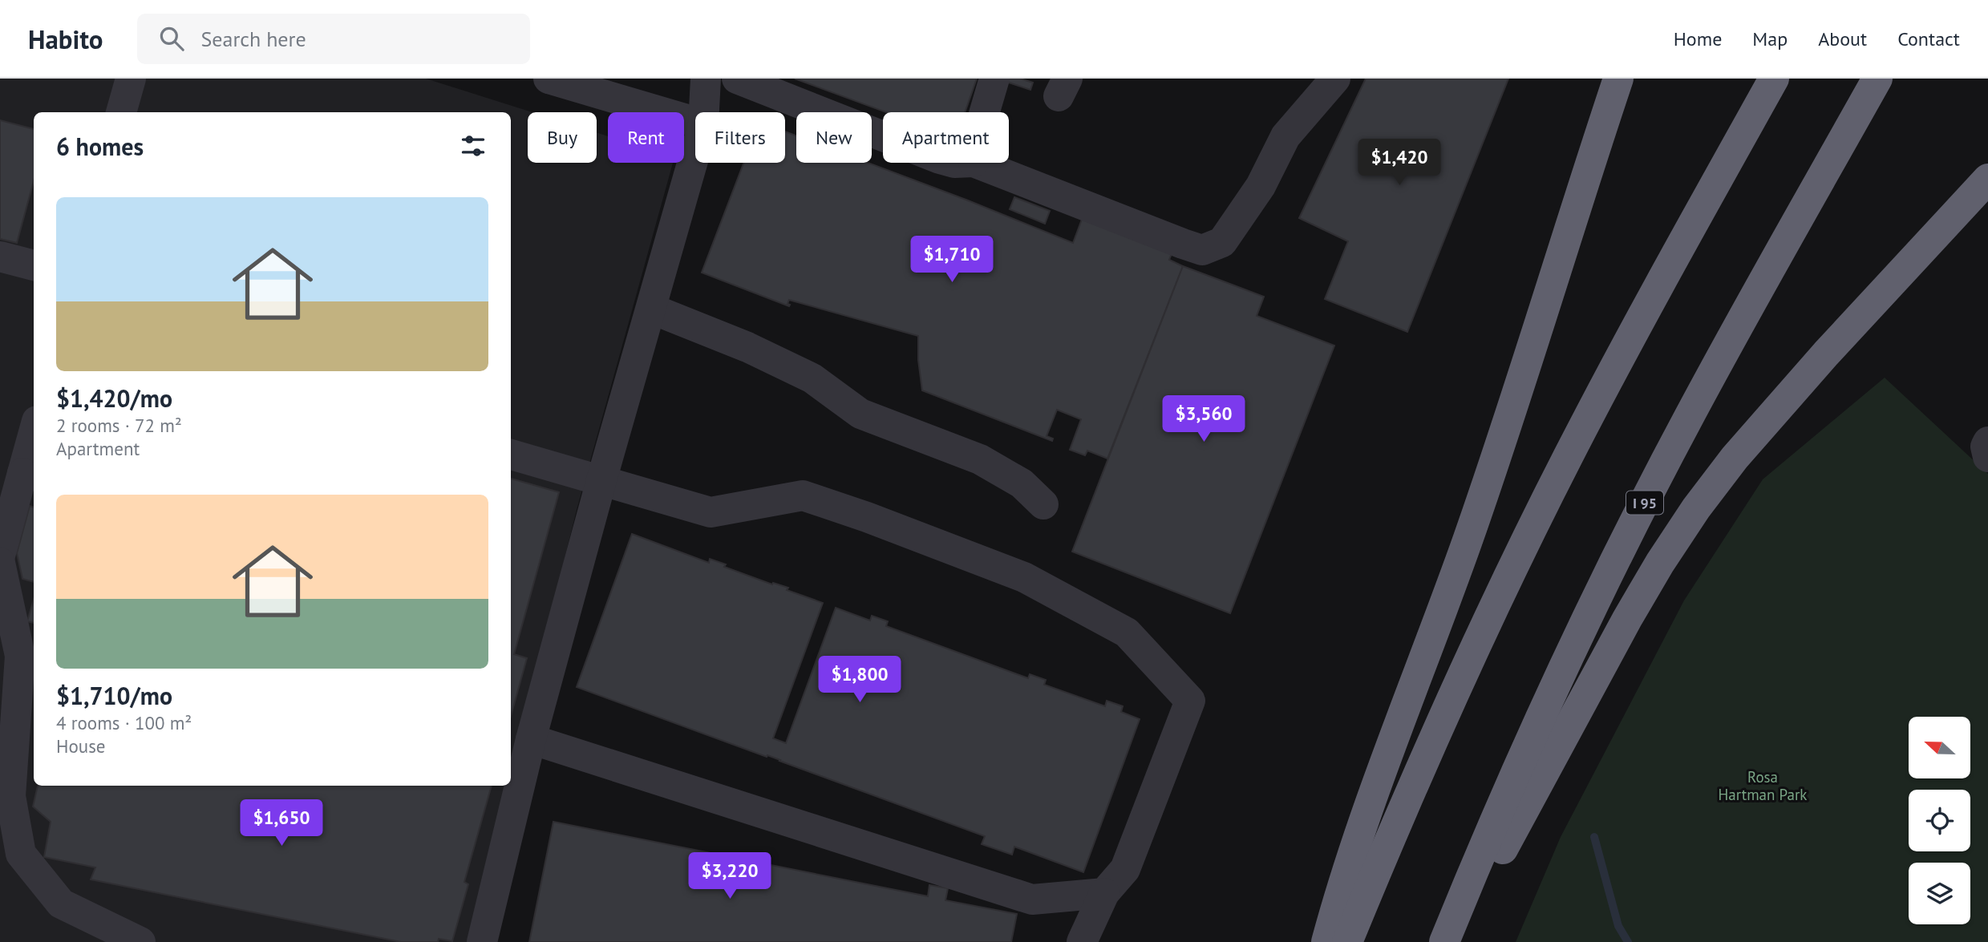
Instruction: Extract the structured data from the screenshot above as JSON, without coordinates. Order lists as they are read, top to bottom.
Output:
{
  "streets": {
    "highway": ["I 95"]
  },
  "parks": ["Rosa Hartman Park"],
  "north": "left",
  "page": {
    "header": "Habito",
    "search": "Search here",
    "nav": [
      "Home",
      "Map",
      "About",
      "Contact"
    ],
    "chip": [
      "Buy",
      "Rent",
      "Filters",
      "New",
      "Apartment"
    ],
    "heading": "6 homes",
    "price": [
      "$1,420",
      "$1,710",
      "$3,560",
      "$1,800",
      "$1,650",
      "$3,220"
    ],
    "list": [
      {
        "name": "$1,420/mo",
        "note": "2 rooms · 72 m² · Apartment"
      },
      {
        "name": "$1,710/mo",
        "note": "4 rooms · 100 m² · House"
      }
    ]
  }
}
